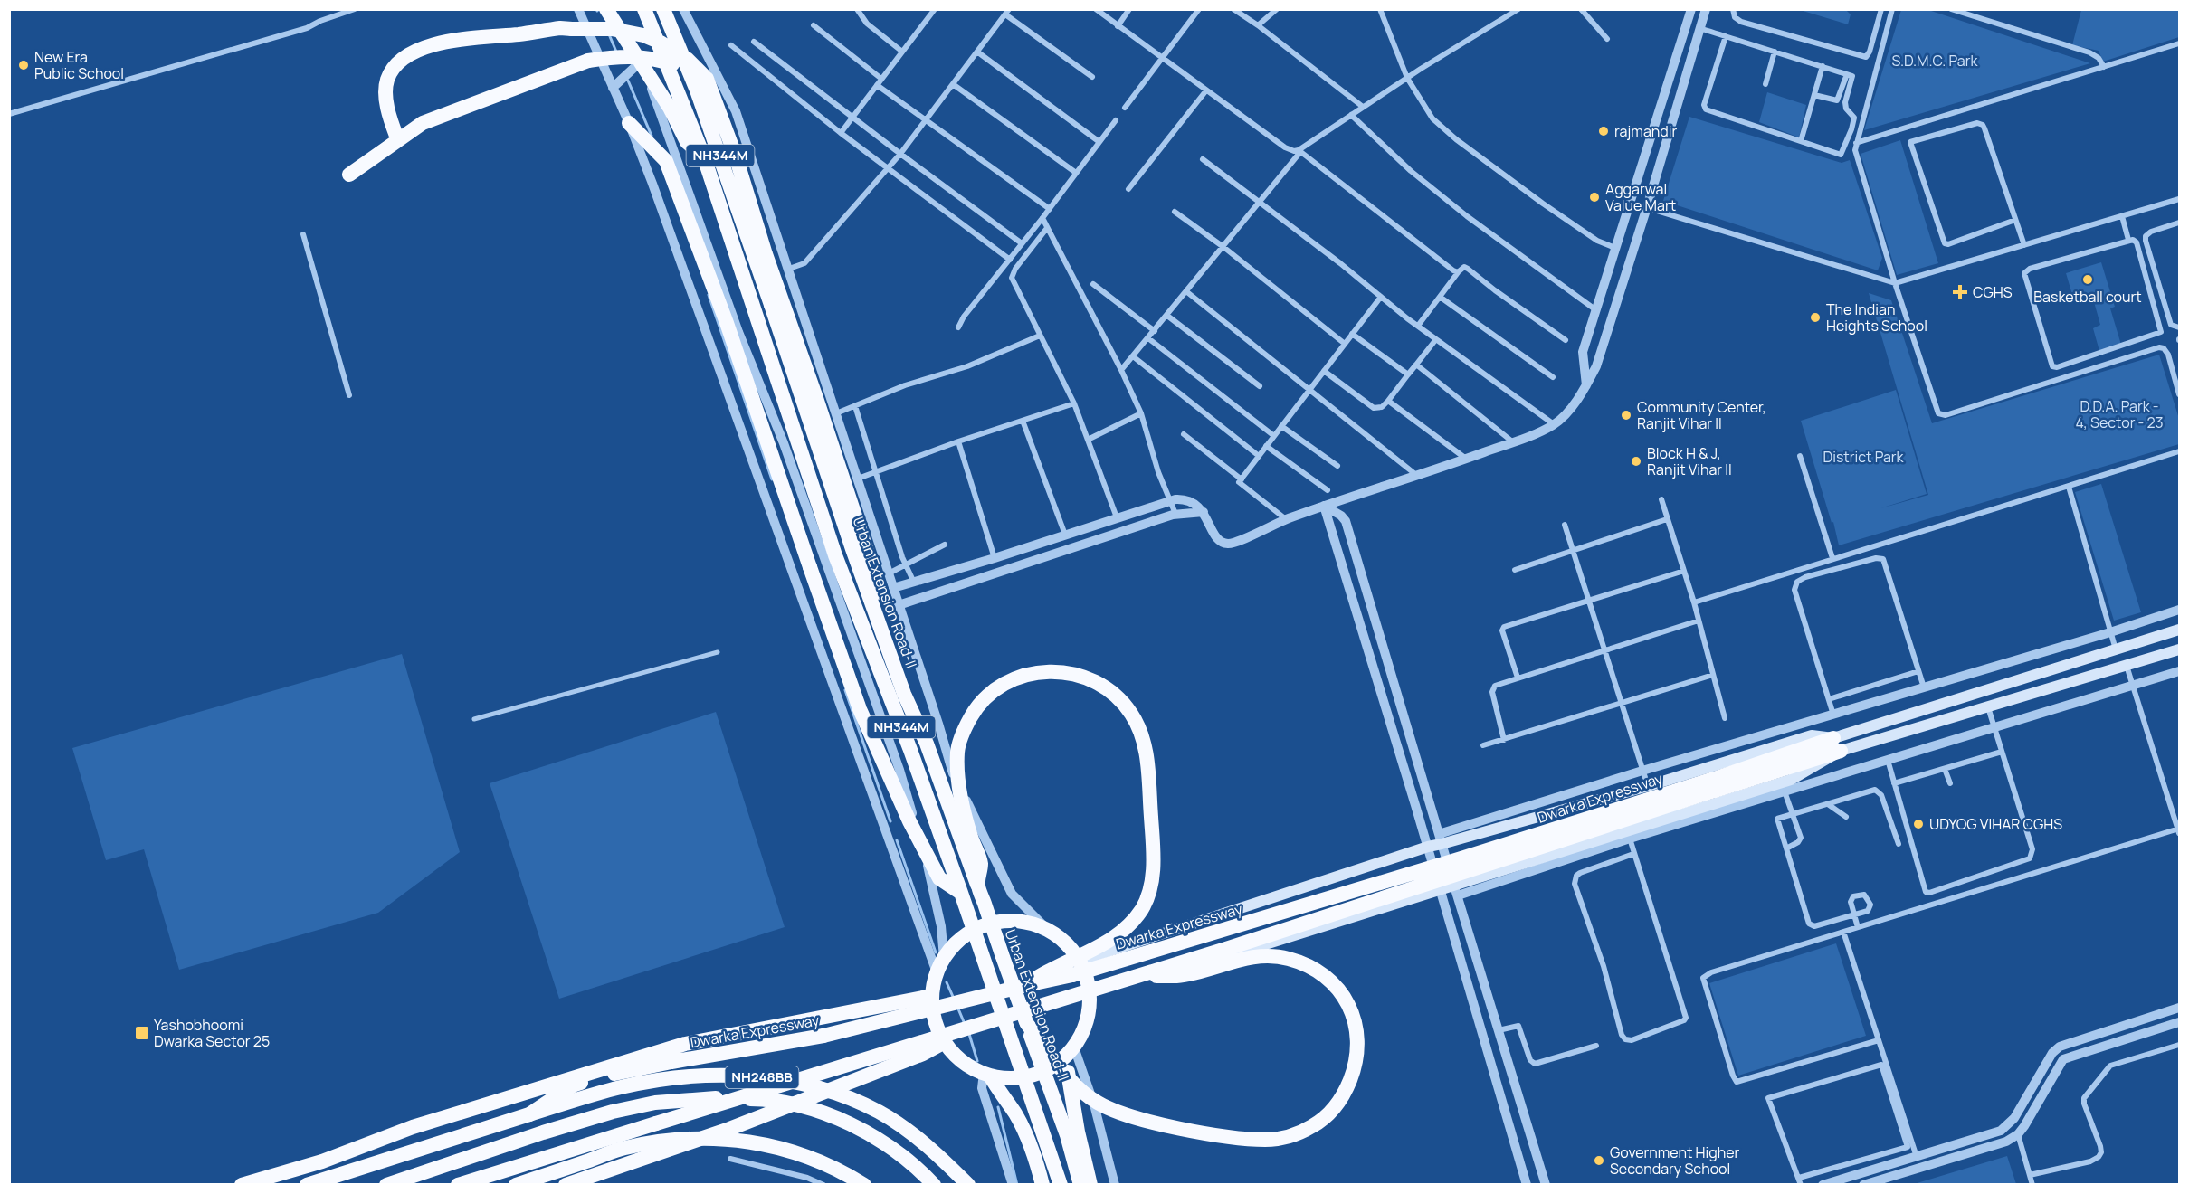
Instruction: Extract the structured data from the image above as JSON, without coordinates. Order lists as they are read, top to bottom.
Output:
{
  "streets": {
    "highway": [
      "NH344M",
      "Urban Extension Road-II",
      "Dwarka Expressway",
      "NH248BB"
    ]
  },
  "parks": ["S.D.M.C. Park", "D.D.A. Park - 4, Sector - 23", "District Park"],
  "places": {
    "other": [
      "New Era Public School",
      "rajmandir",
      "Aggarwal Value Mart",
      "Basketball court",
      "The Indian Heights School",
      "Community Center, Ranjit Vihar II",
      "Block H & J, Ranjit Vihar II",
      "UDYOG VIHAR CGHS",
      "Government Higher Secondary School"
    ],
    "health": ["CGHS"],
    "transit": ["Yashobhoomi Dwarka Sector 25"]
  }
}
